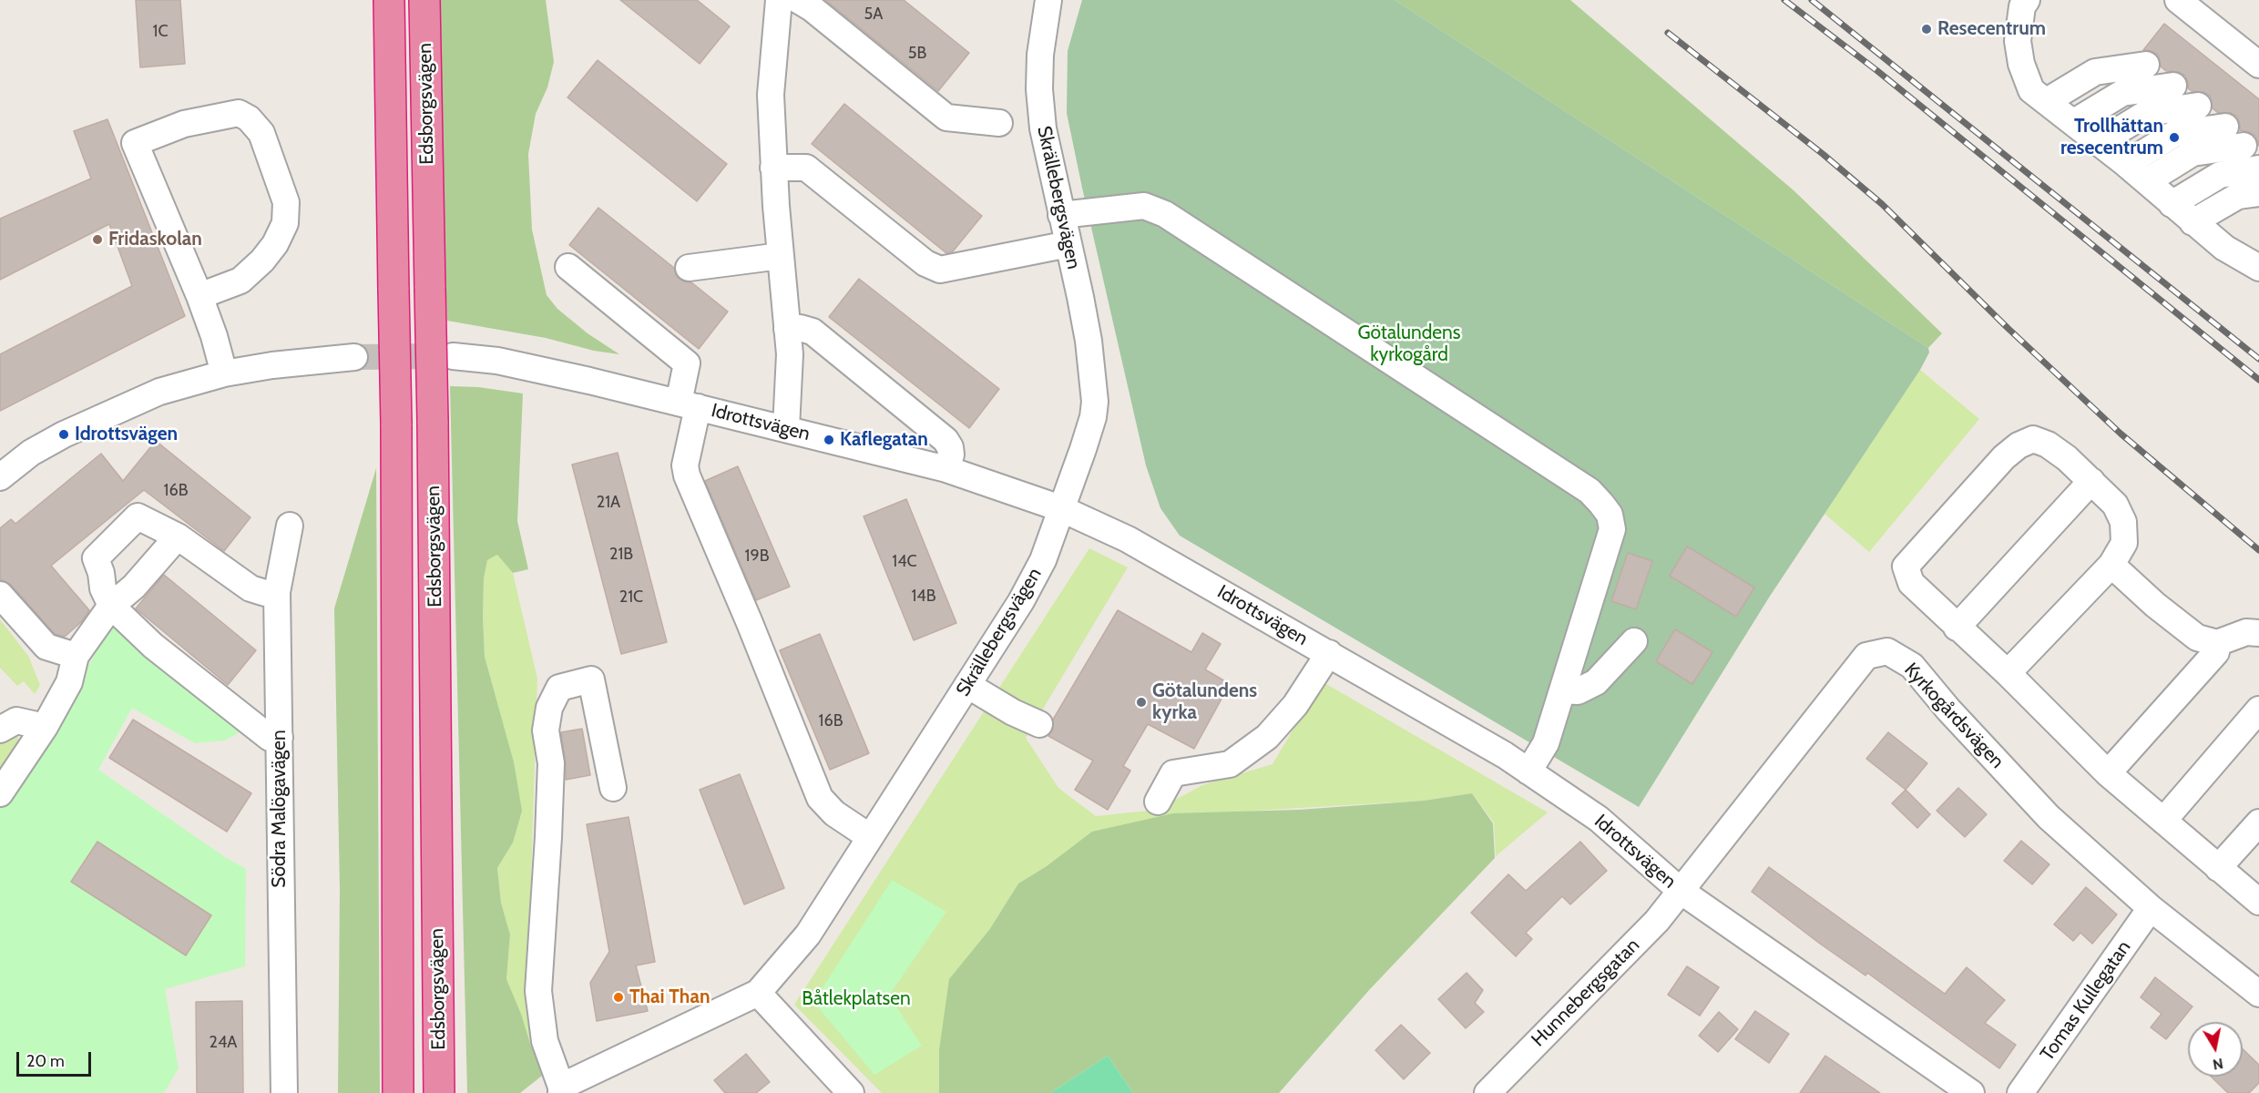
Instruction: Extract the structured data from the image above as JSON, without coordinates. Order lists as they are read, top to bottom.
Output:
{
  "streets": {
    "highway": ["Edsborgsvägen"],
    "street": [
      "Skrällebergsvägen",
      "Idrottsvägen",
      "Kyrkogårdsvägen",
      "Södra Malögavägen",
      "Hunnebergsgatan",
      "Tomas Kullegatan"
    ]
  },
  "crossings": [
    ["Skrällebergsvägen", "Idrottsvägen"],
    ["Idrottsvägen", "Kyrkogårdsvägen"],
    ["Idrottsvägen", "Hunnebergsgatan"],
    ["Kyrkogårdsvägen", "Hunnebergsgatan"],
    ["Kyrkogårdsvägen", "Tomas Kullegatan"]
  ],
  "parks": ["Götalundens kyrkogård", "Båtlekplatsen"],
  "places": [
    "Resecentrum",
    "Trollhättan resecentrum",
    "Fridaskolan",
    "Idrottsvägen",
    "Kaflegatan",
    "Götalundens kyrka",
    "Thai Than"
  ],
  "house_numbers": [
    "5A",
    "1C",
    "5B",
    "16B",
    "21A",
    "21B",
    "19B",
    "14C",
    "14B",
    "21C",
    "16B",
    "24A"
  ],
  "scale_bar": "20 m",
  "north": "bottom"
}
